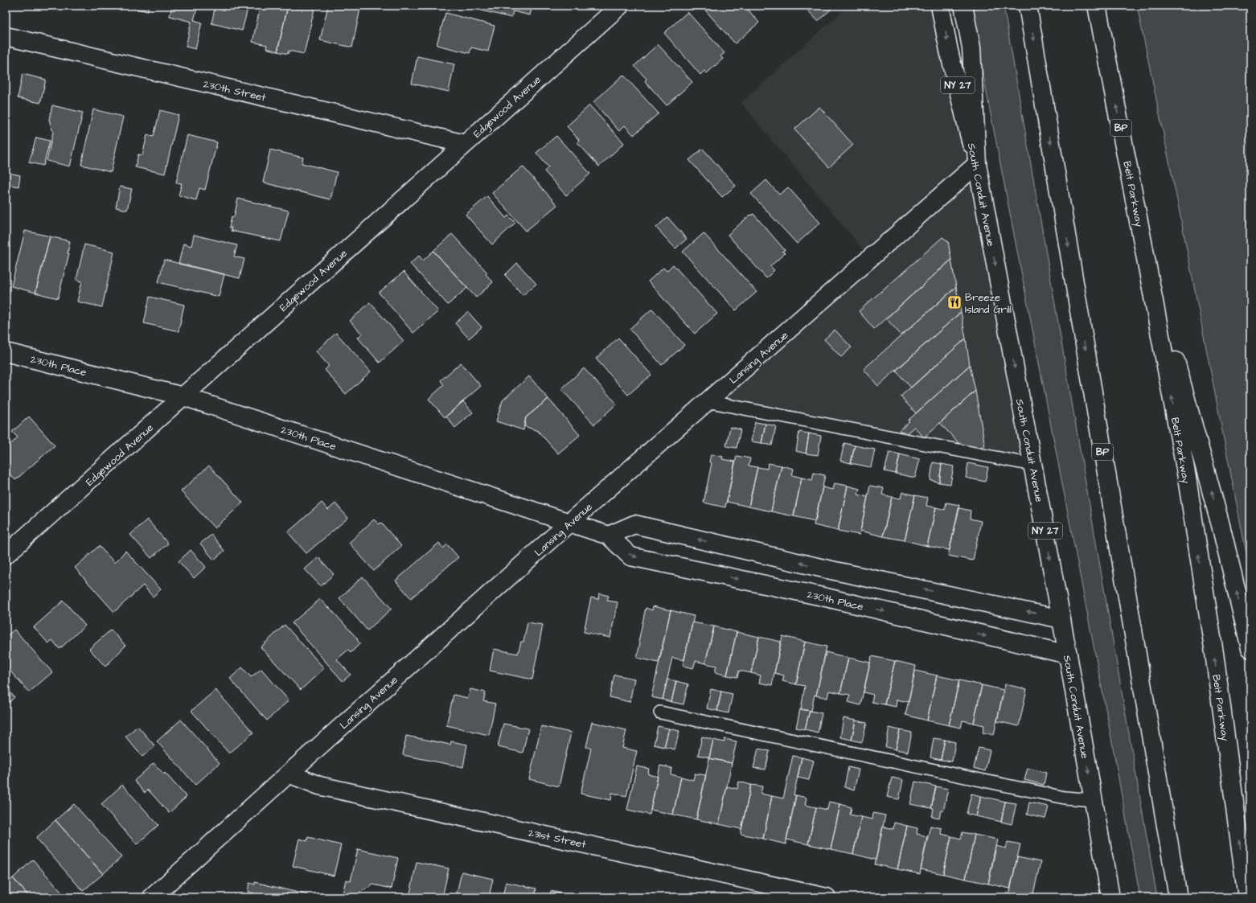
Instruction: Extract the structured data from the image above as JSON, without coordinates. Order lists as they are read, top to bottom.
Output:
{
  "streets": {
    "main road": [
      "NY 27",
      "230th Street",
      "Edgewood Avenue",
      "BP",
      "Belt Parkway",
      "South Conduit Avenue",
      "Lansing Avenue",
      "230th Place",
      "231st Street"
    ]
  },
  "crossings": [
    ["230th Street", "Edgewood Avenue"],
    ["Edgewood Avenue", "230th Place"],
    ["South Conduit Avenue", "Lansing Avenue"],
    ["South Conduit Avenue", "230th Place"],
    ["Lansing Avenue", "230th Place"],
    ["Lansing Avenue", "231st Street"]
  ],
  "places": {
    "restaurant": ["Breeze Island Grill"]
  }
}
